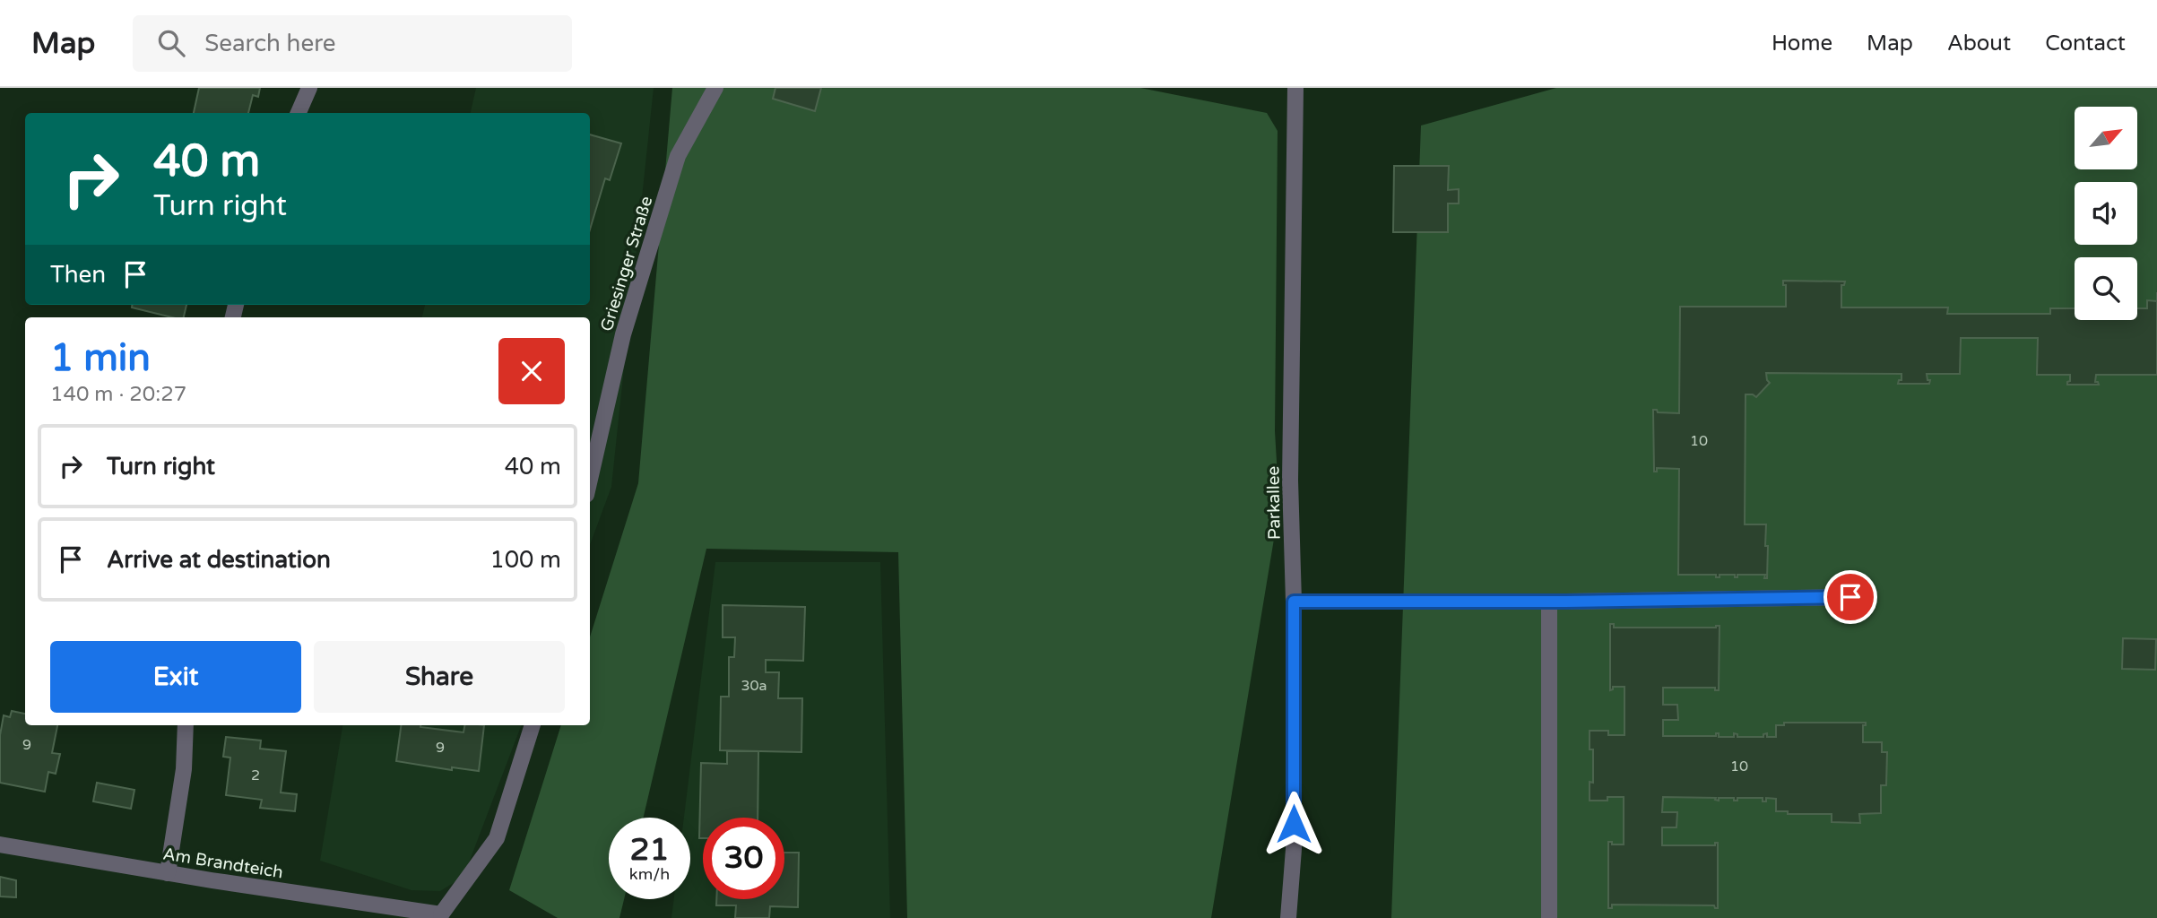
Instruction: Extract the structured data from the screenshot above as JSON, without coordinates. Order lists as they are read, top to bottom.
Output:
{
  "streets": {
    "street": ["Griesinger Straße", "Parkallee", "Am Brandteich"]
  },
  "house_numbers": [
    "10",
    "30a",
    "9",
    "9",
    "10",
    "2"
  ],
  "north": "top right",
  "page": {
    "header": "Map",
    "search": "Search here",
    "nav": [
      "Home",
      "Map",
      "About",
      "Contact"
    ],
    "turn": ["40 m", "Turn right"],
    "then": "Then",
    "heading": ["1 min", "140 m · 20:27"],
    "list": [
      {
        "name": "Turn right",
        "value": "40 m"
      },
      {
        "name": "Arrive at destination",
        "value": "100 m"
      }
    ],
    "buttons": ["Exit", "Share"],
    "speed": "21 km/h",
    "limit": "30"
  }
}
